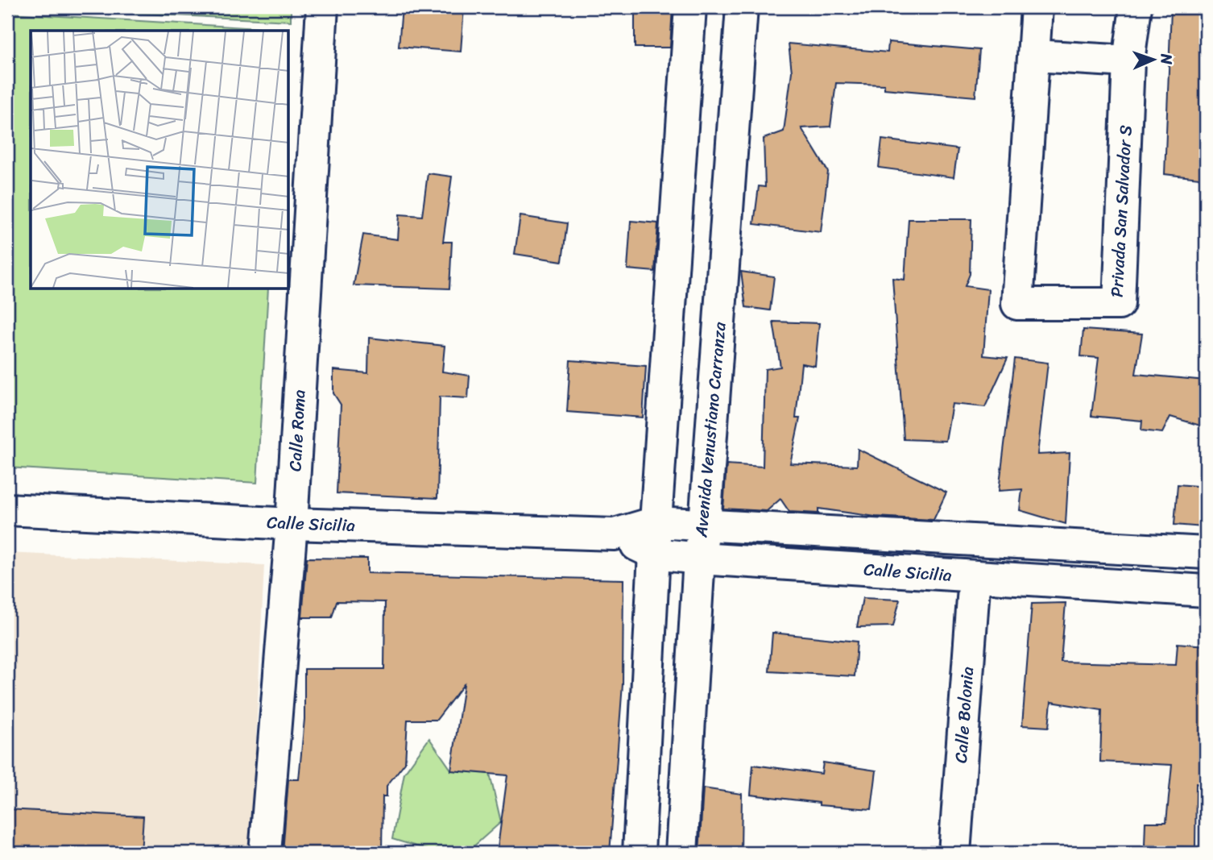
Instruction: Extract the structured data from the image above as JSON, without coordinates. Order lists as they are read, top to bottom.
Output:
{
  "streets": {
    "street": [
      "Privada San Salvador S",
      "Avenida Venustiano Carranza",
      "Calle Roma",
      "Calle Sicilia",
      "Calle Bolonia"
    ]
  },
  "crossings": [
    ["Avenida Venustiano Carranza", "Calle Sicilia"],
    ["Calle Roma", "Calle Sicilia"],
    ["Calle Sicilia", "Calle Bolonia"]
  ],
  "north": "right"
}
